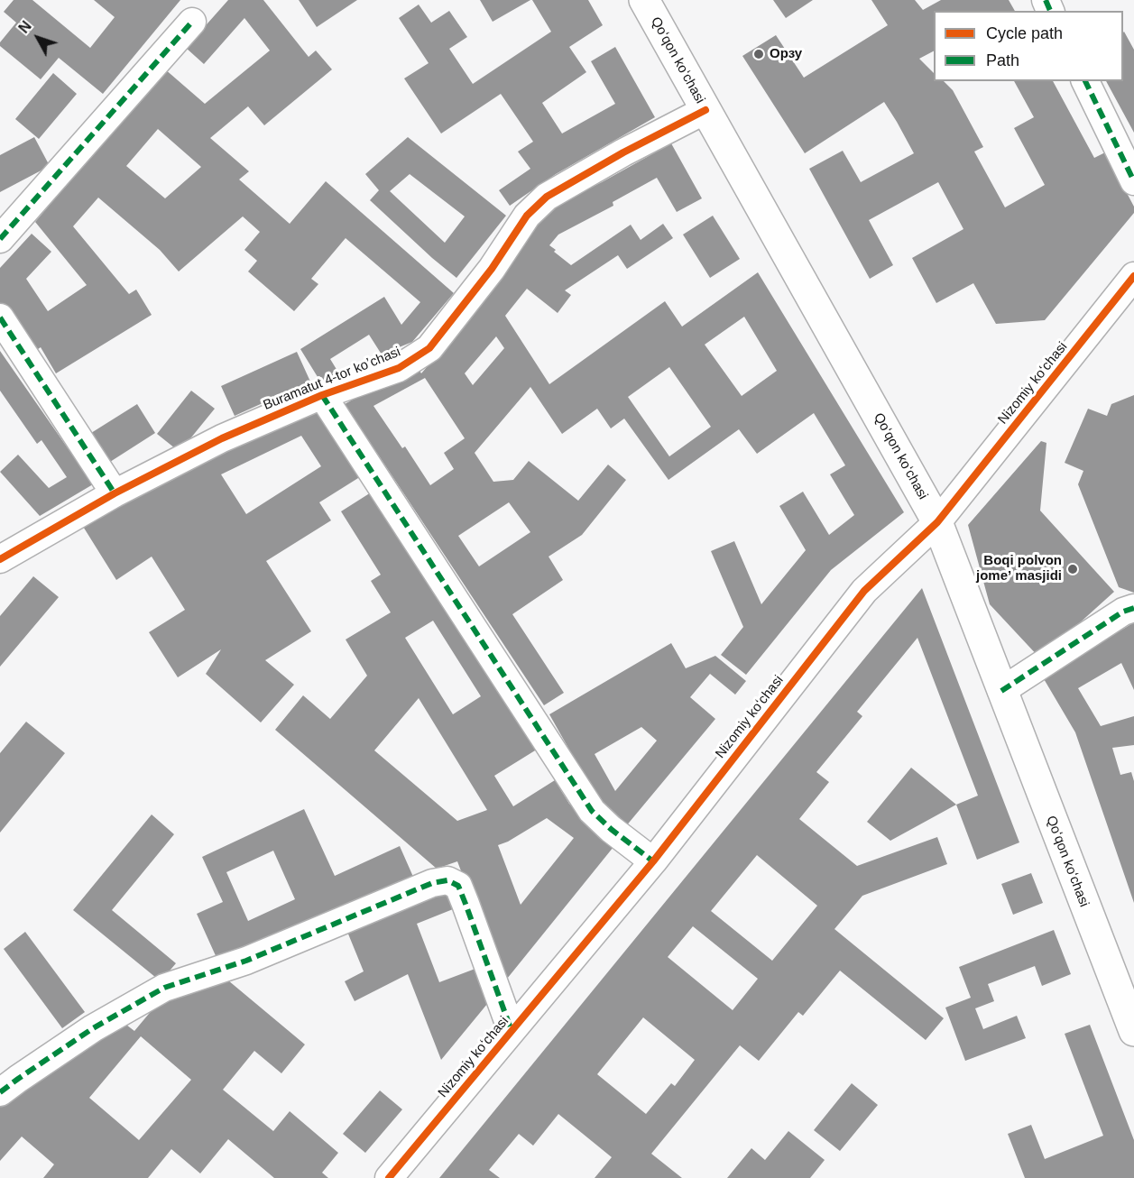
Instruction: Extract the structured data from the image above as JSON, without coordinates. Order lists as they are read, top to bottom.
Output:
{
  "streets": {
    "main road": ["Qoʻqon koʻchasi"],
    "street": ["Buramatut 4-tor koʼchasi", "Nizomiy koʻchasi"]
  },
  "crossings": [
    ["Qoʻqon koʻchasi", "Buramatut 4-tor koʼchasi"],
    ["Qoʻqon koʻchasi", "Nizomiy koʻchasi"]
  ],
  "places": ["Орзу", "Boqi polvon jome’ masjidi"],
  "legend": ["Cycle path", "Path"],
  "north": "top left"
}
